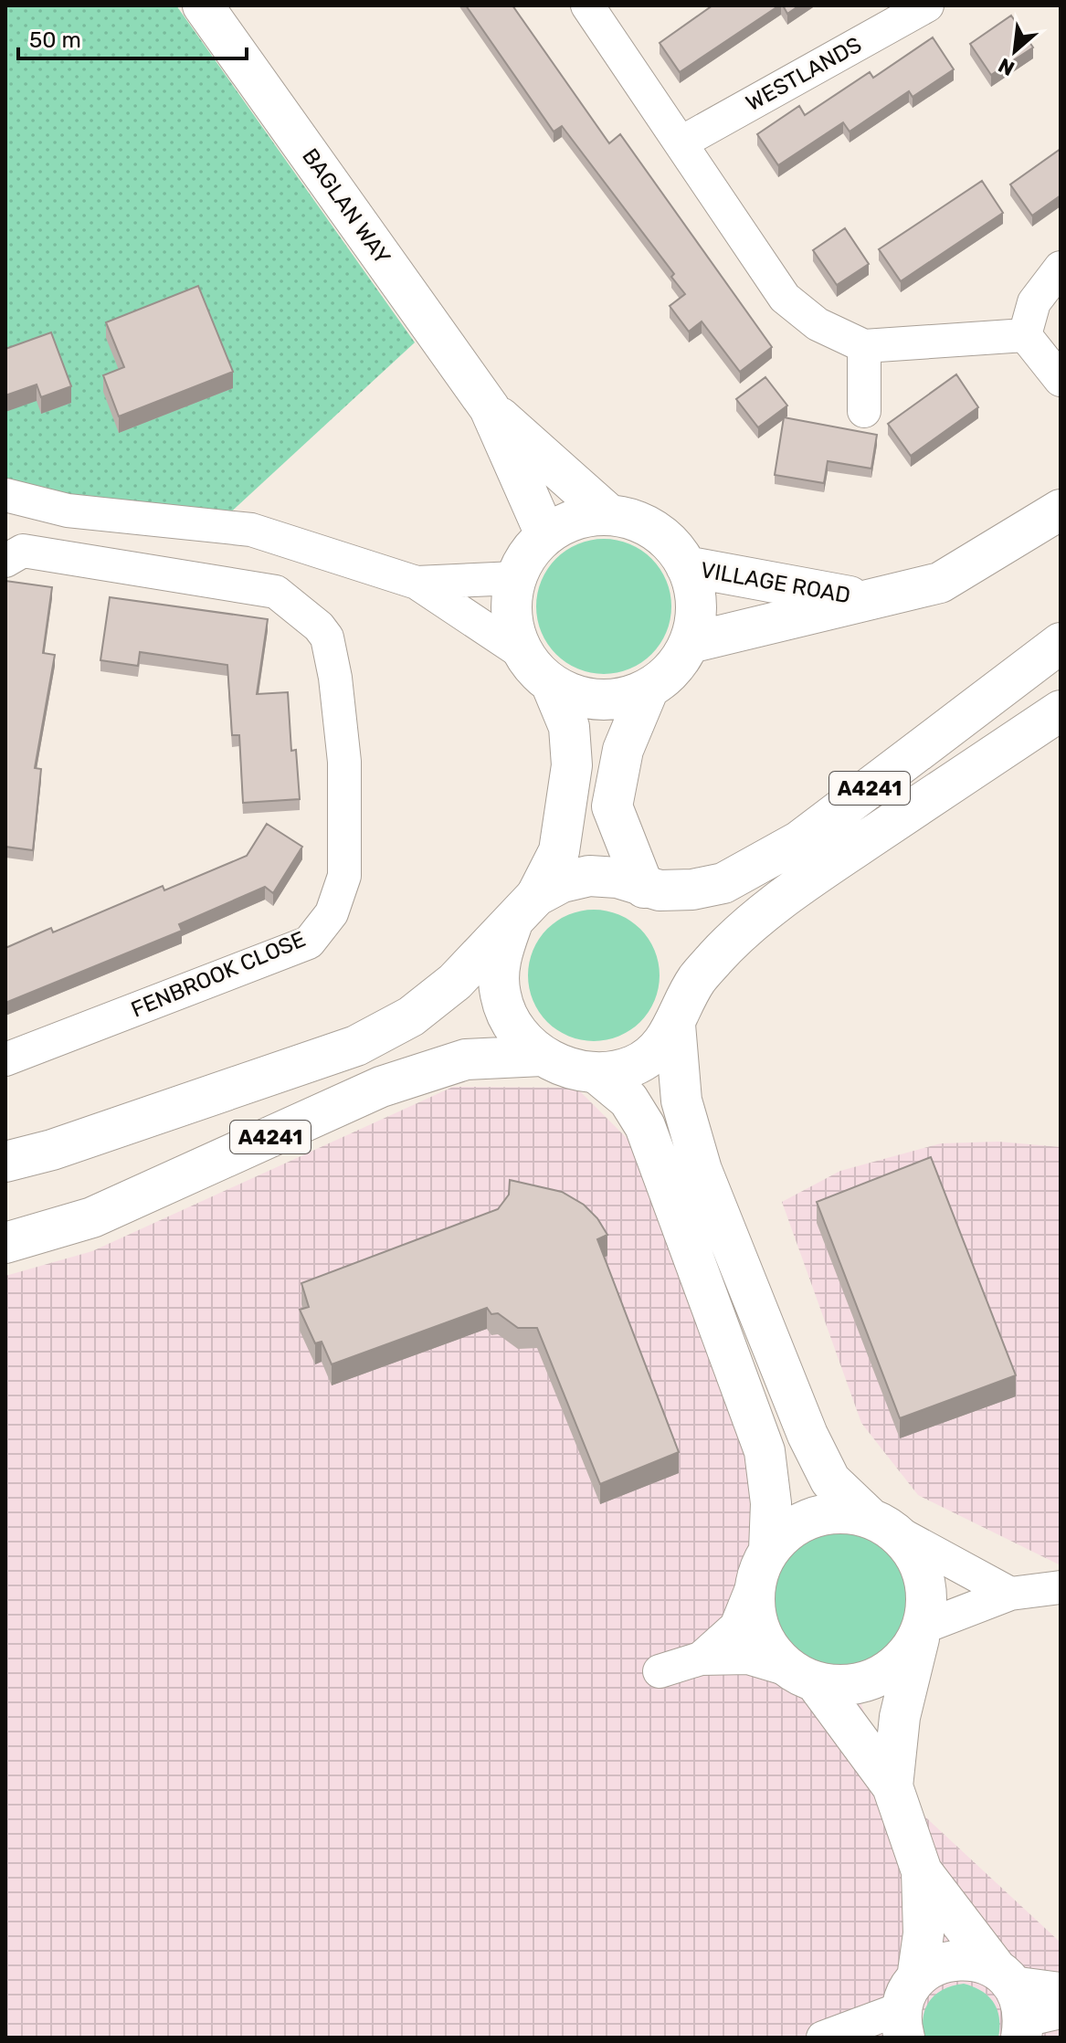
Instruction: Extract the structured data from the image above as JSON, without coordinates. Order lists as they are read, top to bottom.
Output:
{
  "streets": {
    "street": [
      "WESTLANDS",
      "BAGLAN WAY",
      "VILLAGE ROAD",
      "A4241",
      "FENBROOK CLOSE"
    ]
  },
  "crossings": [
    ["BAGLAN WAY", "VILLAGE ROAD"]
  ],
  "scale_bar": "50 m",
  "north": "bottom left"
}
